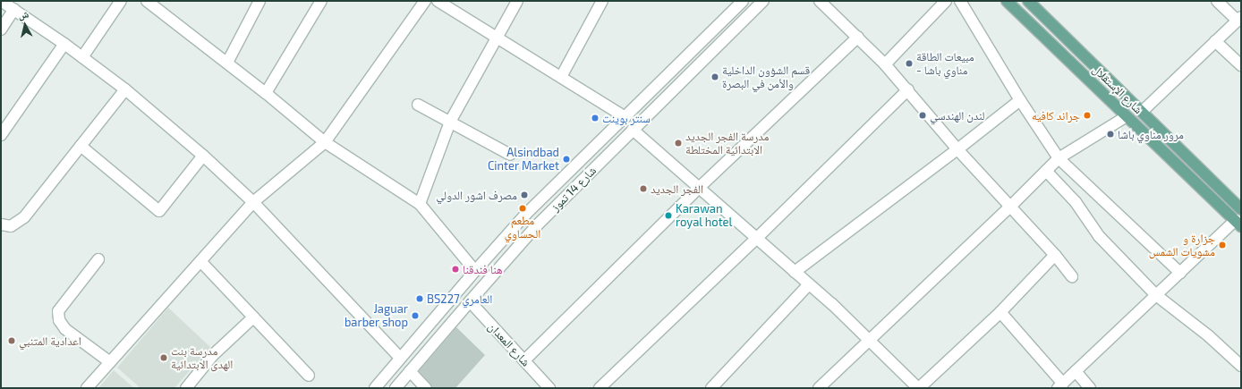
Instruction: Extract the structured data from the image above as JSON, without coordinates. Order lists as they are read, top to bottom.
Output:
{
  "streets": {
    "main road": ["شارع الإستقلال"],
    "street": ["شارع 14 تموز", "شارع المعدان"]
  },
  "crossings": [
    ["شارع 14 تموز", "شارع المعدان"]
  ],
  "places": [
    "مبيعات الطاقة - مناوي باشا",
    "قسم الشؤون الداخلية والأمن في البصرة",
    "لندن الهندسي",
    "جراند كافيه",
    "سنتر بوينت",
    "مرور مناوي باشا",
    "مدرسة الفجر الجديد الابتدائية المختلطة",
    "Alsindbad Cinter Market",
    "الفجر الجديد",
    "مصرف اشور الدولي",
    "مطعم الحساوي",
    "Karawan royal hotel",
    "جزارة و مشويات الشمس",
    "هنا فندقنا",
    "BS227 العامري",
    "Jaguar barber shop",
    "اعدادية المتنبي",
    "مدرسة بنت الهدى اﻻبتدائية"
  ],
  "north": "top"
}
